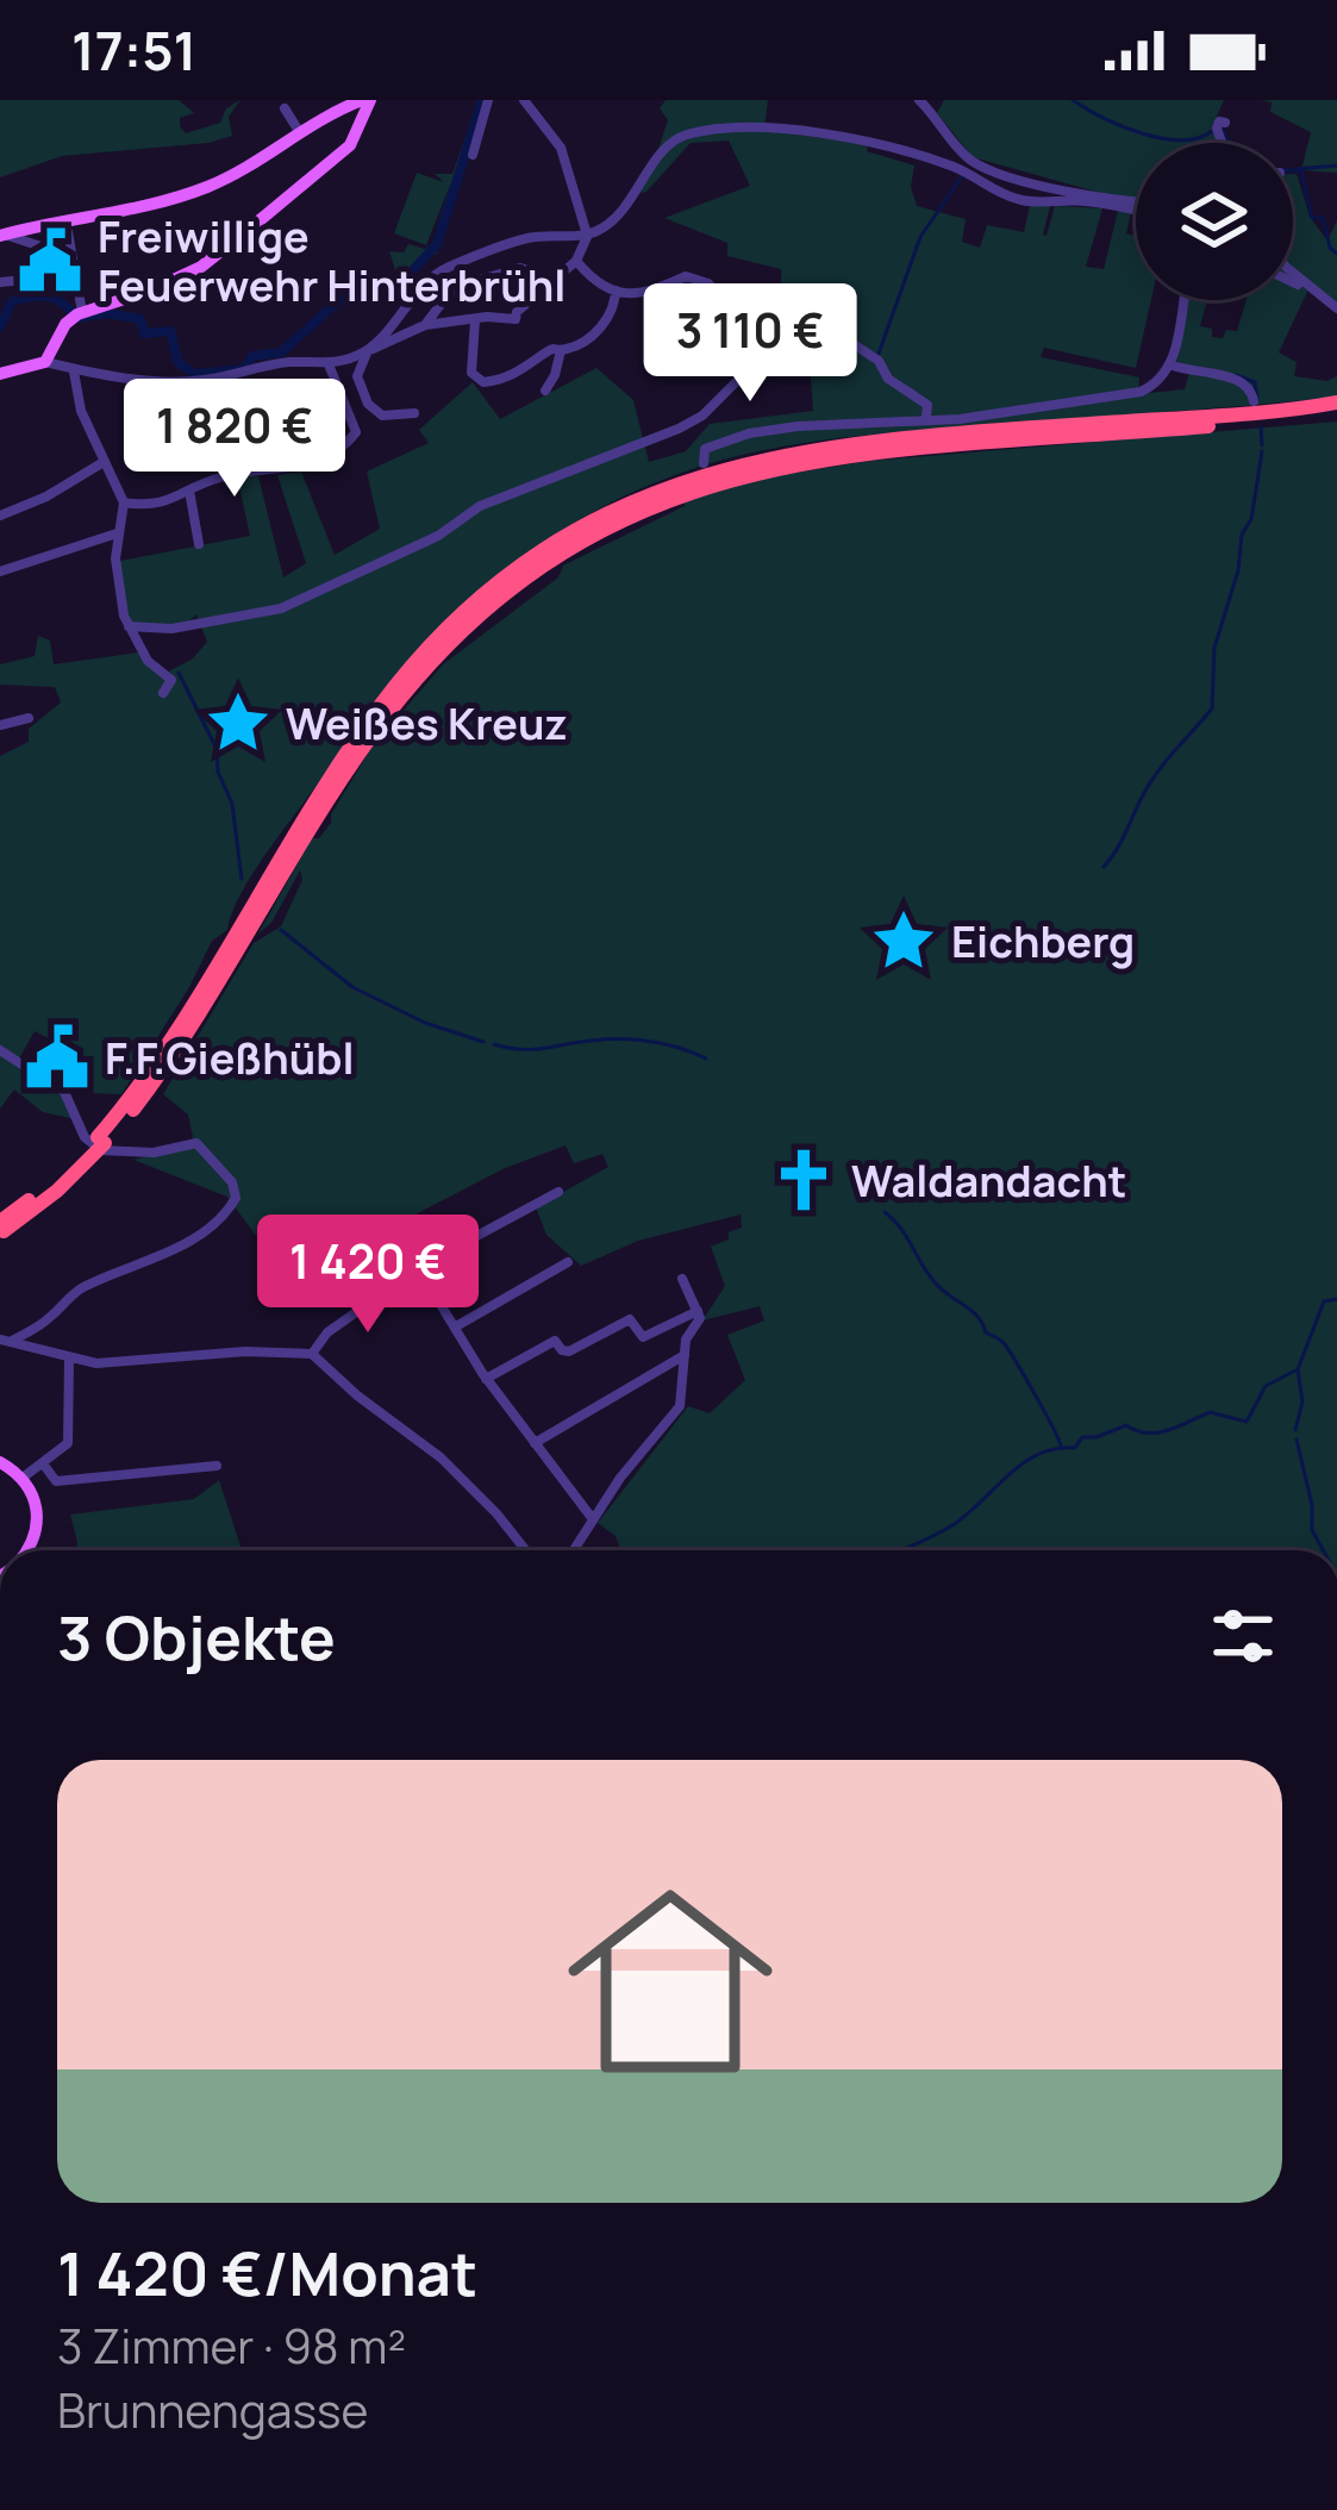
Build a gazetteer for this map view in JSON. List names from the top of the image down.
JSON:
{
  "places": {
    "public building": ["Freiwillige Feuerwehr Hinterbrühl", "F.F.Gießhübl"],
    "place": ["Weißes Kreuz", "Eichberg"],
    "church": ["Waldandacht"]
  },
  "page": {
    "status": "17:51",
    "price": ["3 110 €", "1 820 €", "1 420 €"],
    "heading": "3 Objekte",
    "list": [
      {
        "name": "1 420 €/Monat",
        "note": "3 Zimmer · 98 m² · Brunnengasse"
      }
    ]
  }
}
